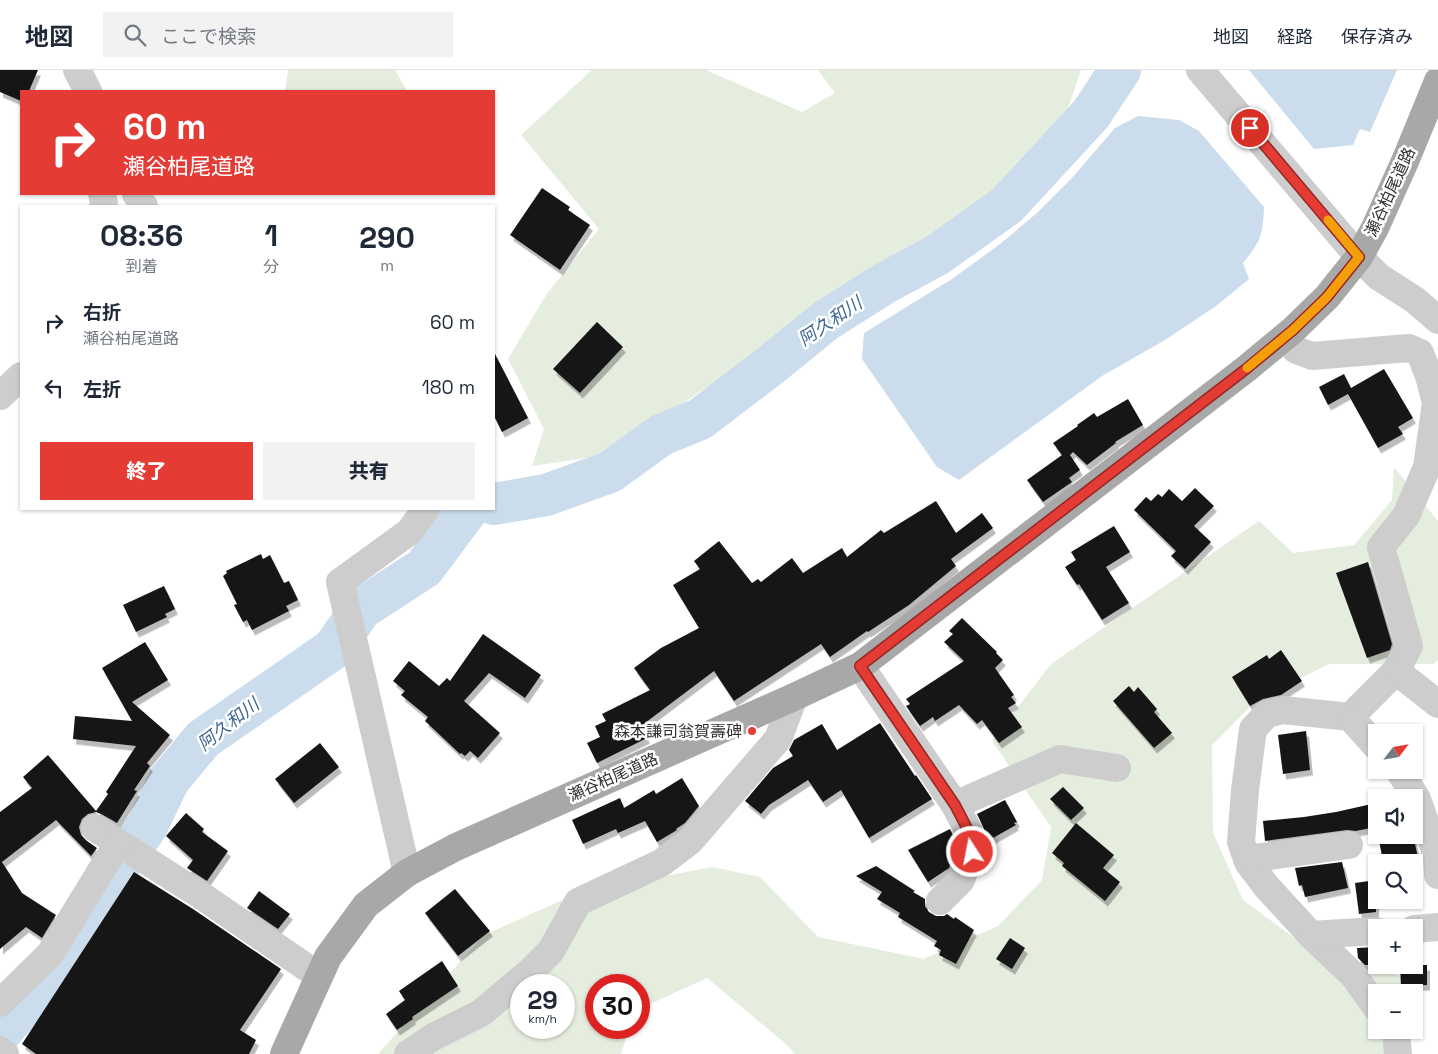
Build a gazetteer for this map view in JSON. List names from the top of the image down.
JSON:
{
  "streets": {
    "main road": ["瀬谷柏尾道路"]
  },
  "water": ["阿久和川"],
  "places": ["森本謙司翁賀壽碑"],
  "north": "top right",
  "page": {
    "header": "地図",
    "search": "ここで検索",
    "nav": ["地図", "経路", "保存済み"],
    "turn": ["60 m", "瀬谷柏尾道路"],
    "eta": [
      "08:36",
      "到着",
      "1",
      "分",
      "290",
      "m"
    ],
    "list": [
      {
        "name": "右折",
        "note": "瀬谷柏尾道路",
        "value": "60 m"
      },
      {
        "name": "左折",
        "value": "180 m"
      }
    ],
    "buttons": ["終了", "共有"],
    "map_buttons": ["+", "−"],
    "speed": "29 km/h",
    "limit": "30"
  }
}
